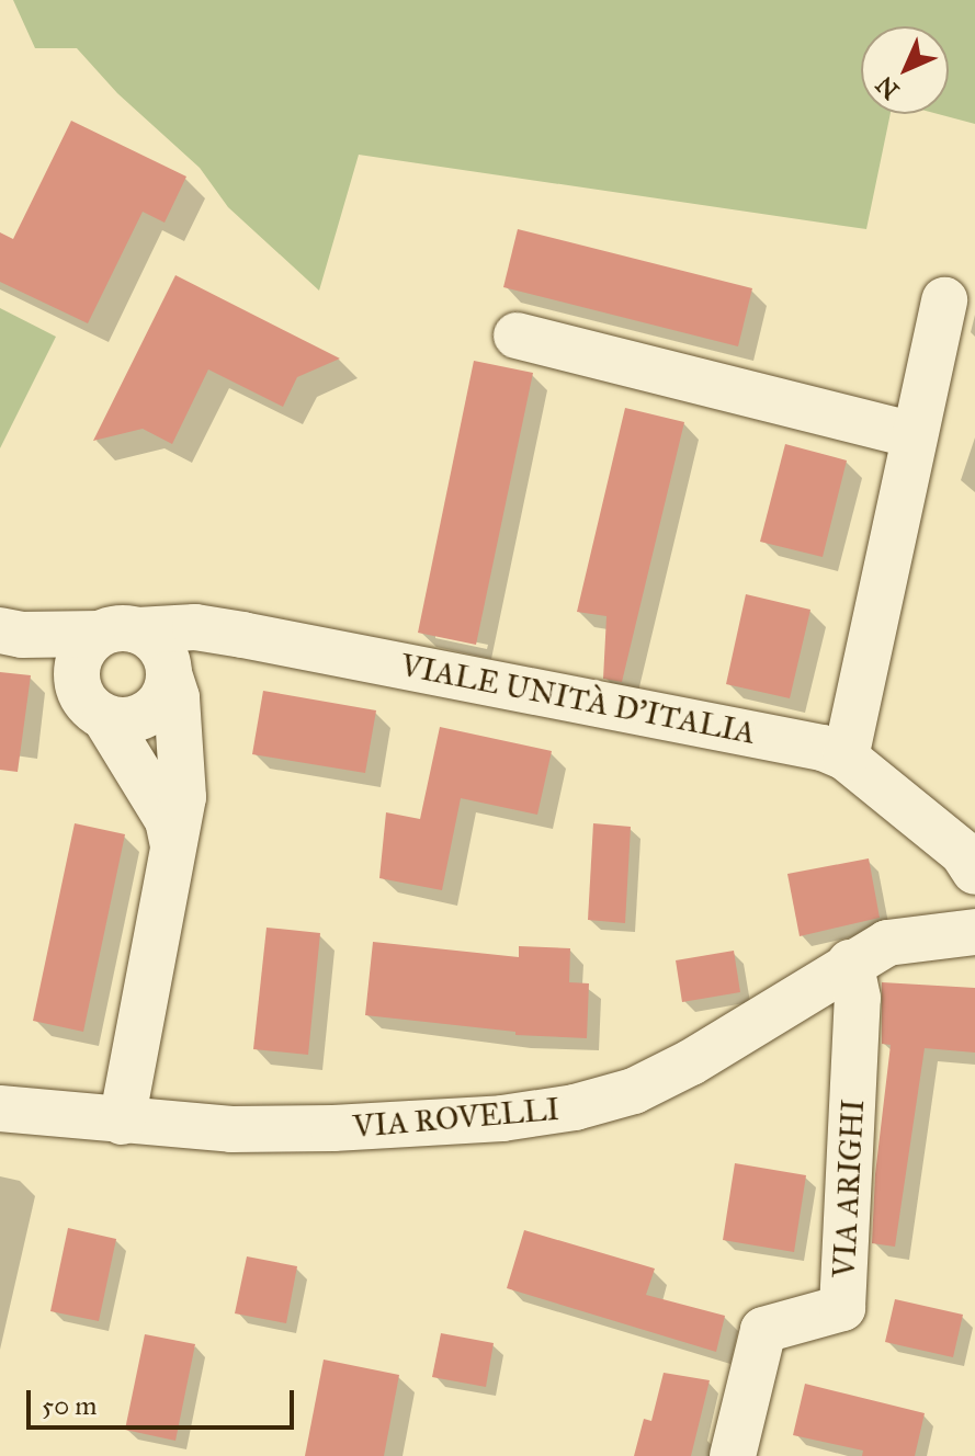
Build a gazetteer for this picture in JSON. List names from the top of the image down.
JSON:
{
  "streets": {
    "street": ["VIALE UNITÀ D'ITALIA", "VIA ROVELLI", "VIA ARIGHI"]
  },
  "crossings": [
    ["VIA ROVELLI", "VIA ARIGHI"]
  ],
  "scale_bar": "50 m",
  "north": "bottom left"
}
